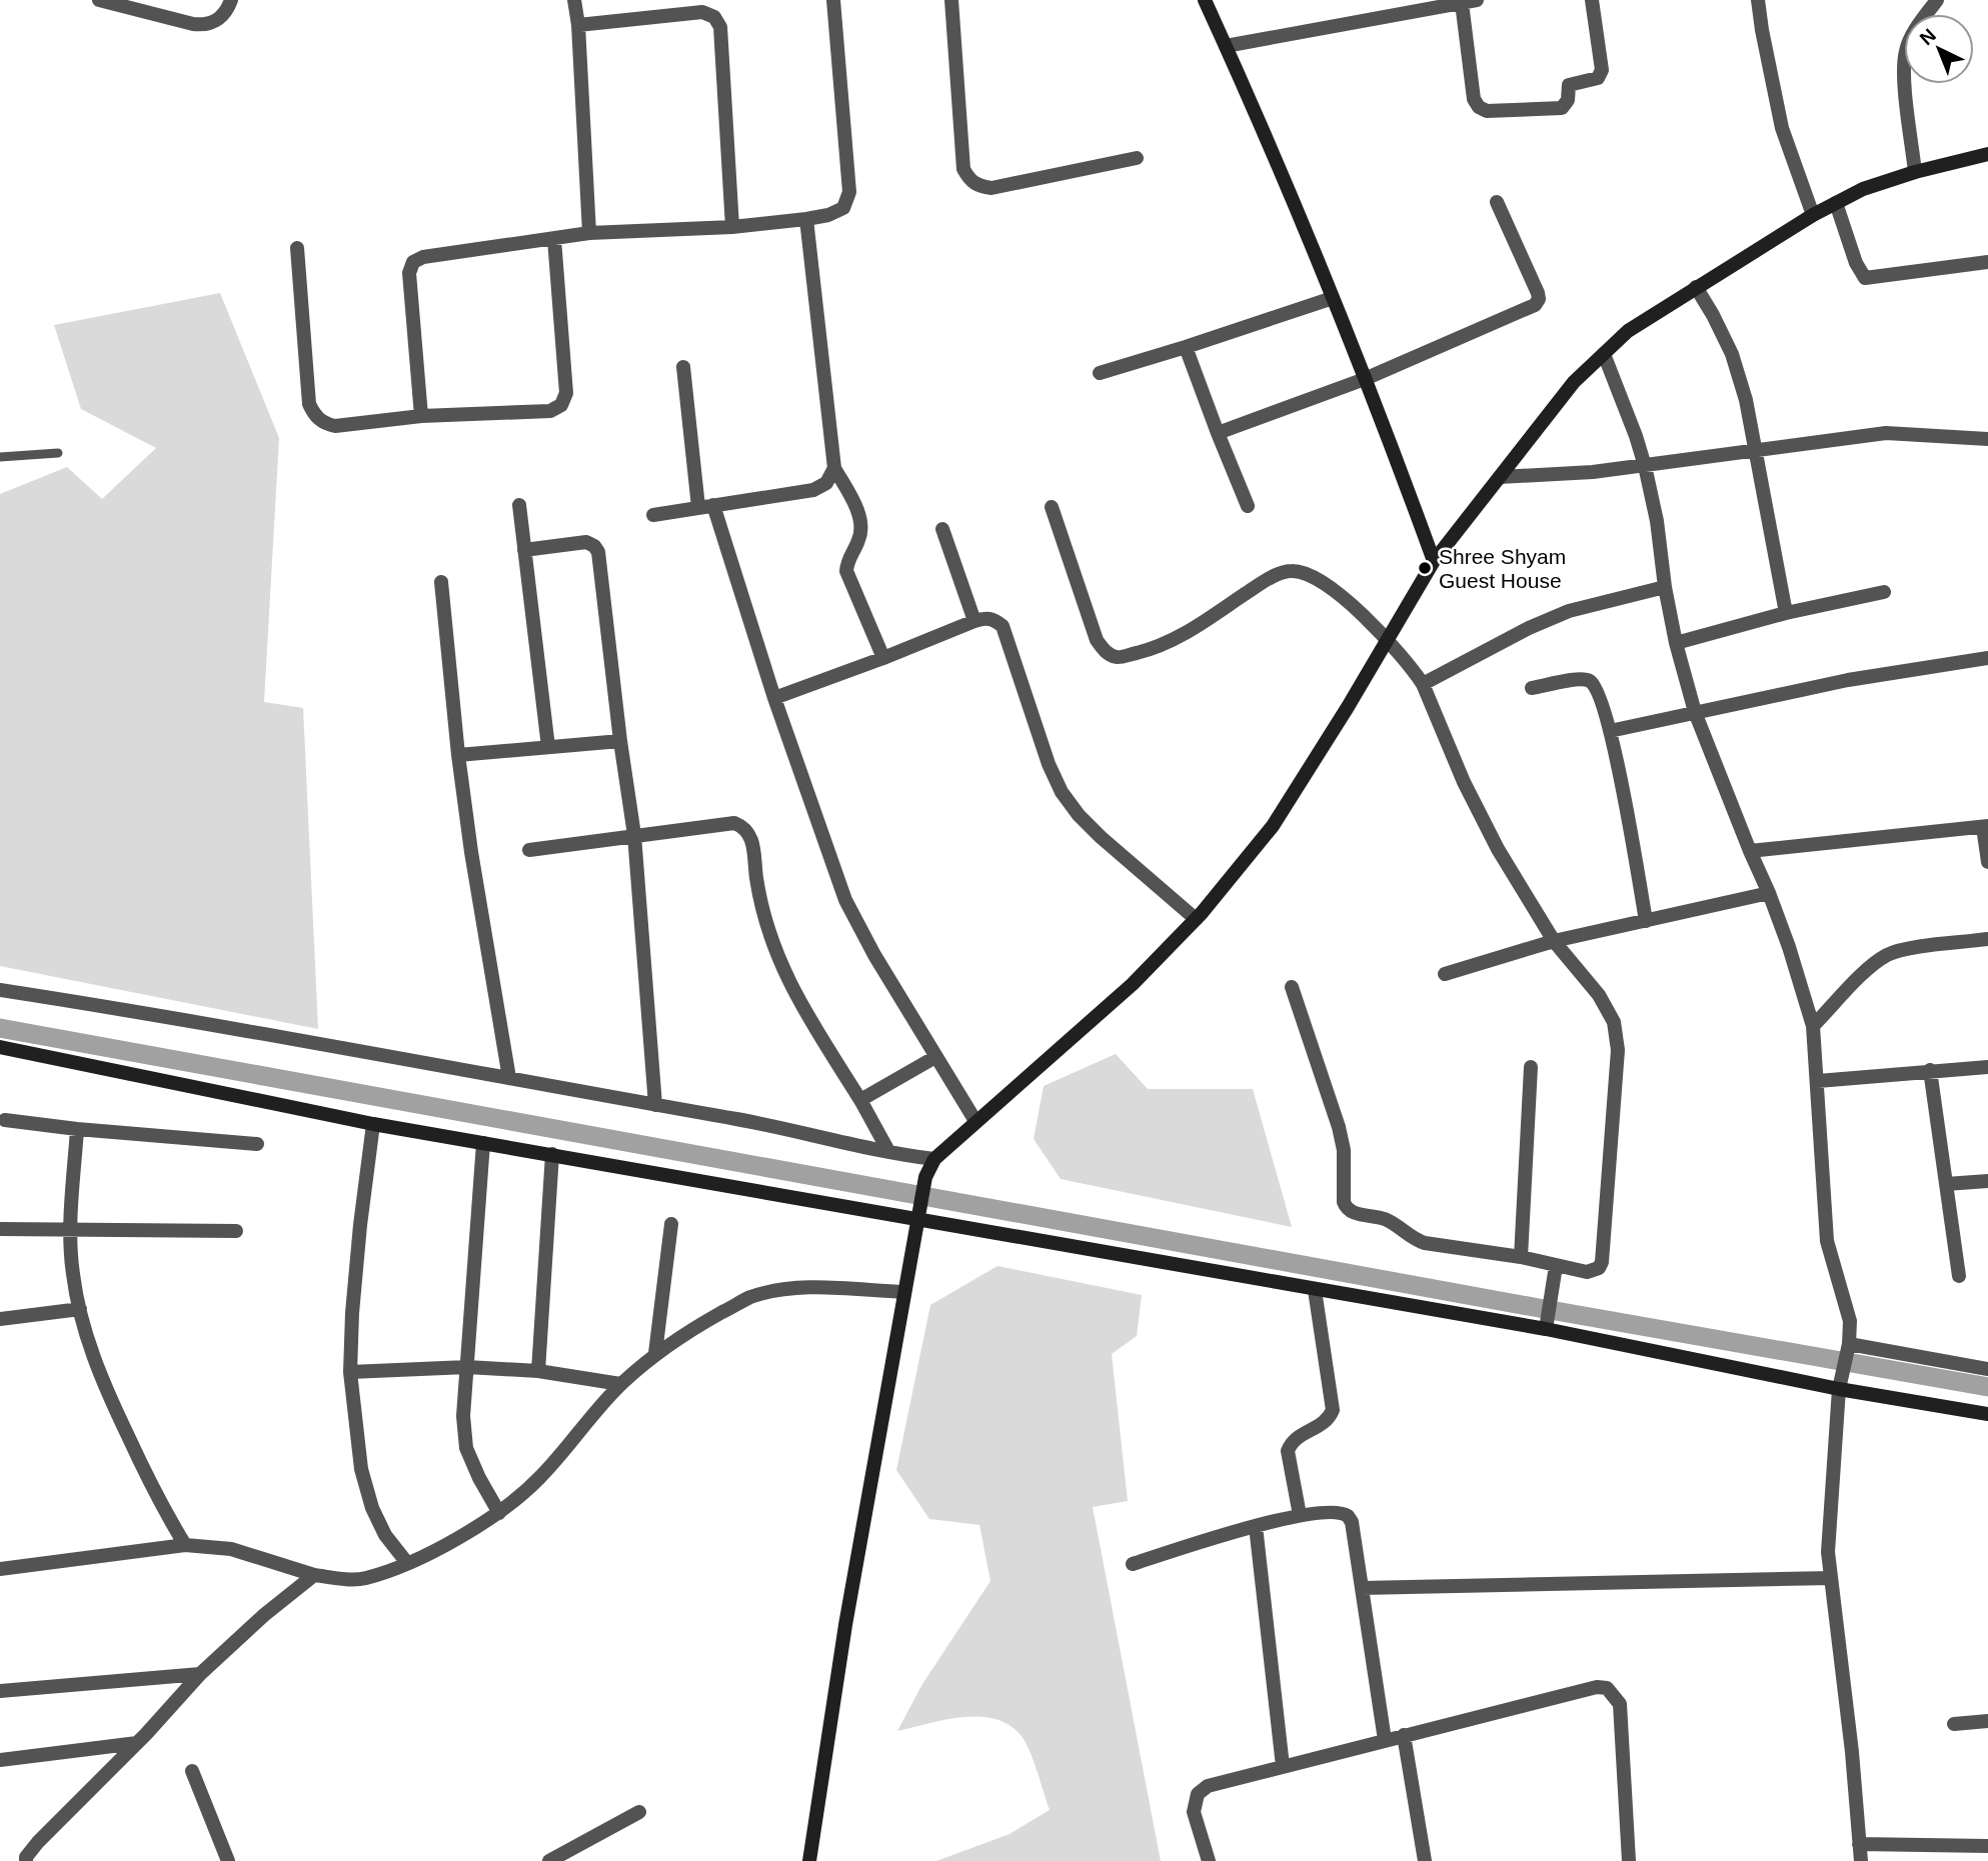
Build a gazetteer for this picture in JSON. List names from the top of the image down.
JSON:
{
  "places": ["Shree Shyam Guest House"],
  "north": "top left"
}
